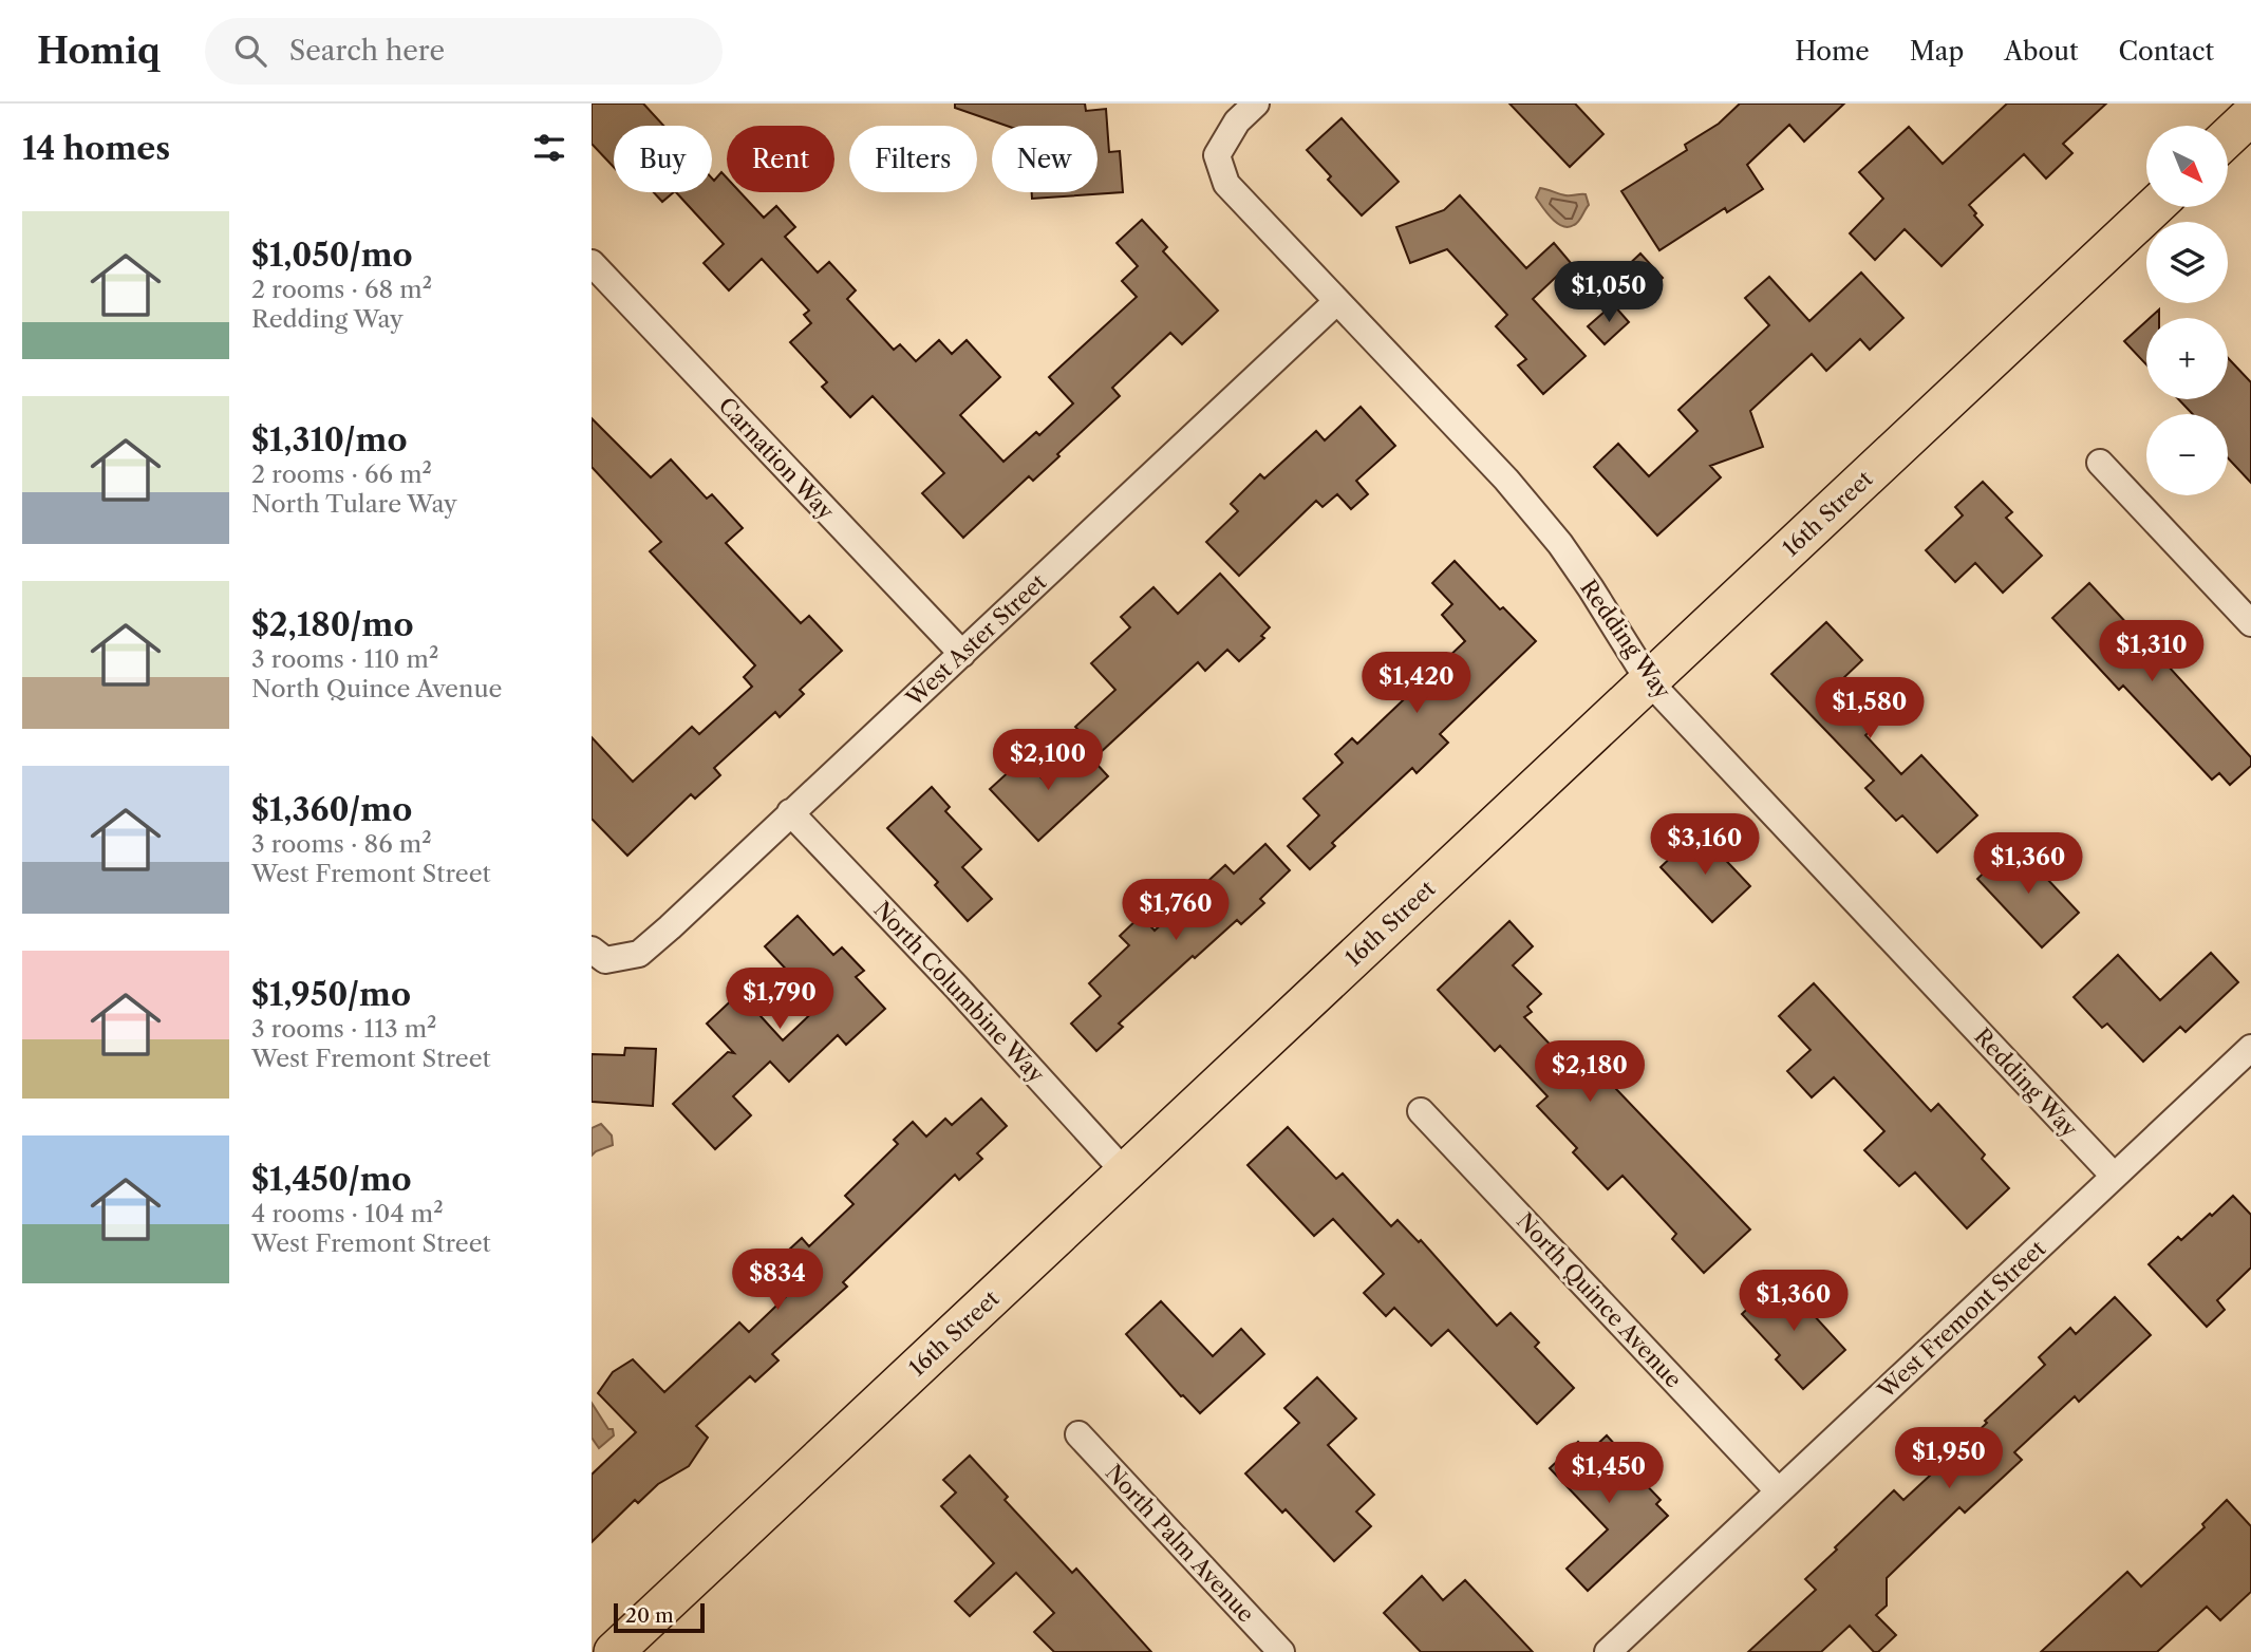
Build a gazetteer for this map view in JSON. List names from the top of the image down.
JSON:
{
  "streets": {
    "main road": ["16th Street"],
    "street": [
      "Carnation Way",
      "Redding Way",
      "West Aster Street",
      "North Columbine Way",
      "North Quince Avenue",
      "West Fremont Street",
      "North Palm Avenue"
    ]
  },
  "crossings": [
    ["Carnation Way", "West Aster Street"],
    ["16th Street", "Redding Way"],
    ["16th Street", "North Columbine Way"],
    ["Redding Way", "West Aster Street"],
    ["Redding Way", "West Fremont Street"],
    ["West Aster Street", "North Columbine Way"],
    ["North Quince Avenue", "West Fremont Street"]
  ],
  "scale_bar": "20 m",
  "north": "bottom right",
  "page": {
    "header": "Homiq",
    "search": "Search here",
    "nav": [
      "Home",
      "Map",
      "About",
      "Contact"
    ],
    "heading": "14 homes",
    "map_buttons": ["+", "−"],
    "chip": [
      "Buy",
      "Rent",
      "Filters",
      "New"
    ],
    "list": [
      {
        "name": "$1,050/mo",
        "note": "2 rooms · 68 m² · Redding Way"
      },
      {
        "name": "$1,310/mo",
        "note": "2 rooms · 66 m² · North Tulare Way"
      },
      {
        "name": "$2,180/mo",
        "note": "3 rooms · 110 m² · North Quince Avenue"
      },
      {
        "name": "$1,360/mo",
        "note": "3 rooms · 86 m² · West Fremont Street"
      },
      {
        "name": "$1,950/mo",
        "note": "3 rooms · 113 m² · West Fremont Street"
      },
      {
        "name": "$1,450/mo",
        "note": "4 rooms · 104 m² · West Fremont Street"
      }
    ],
    "price": [
      "$1,050",
      "$1,310",
      "$1,420",
      "$1,580",
      "$2,100",
      "$3,160",
      "$1,360",
      "$1,760",
      "$1,790",
      "$2,180",
      "$834",
      "$1,360",
      "$1,950",
      "$1,450"
    ],
    "scale": "20 m"
  }
}
